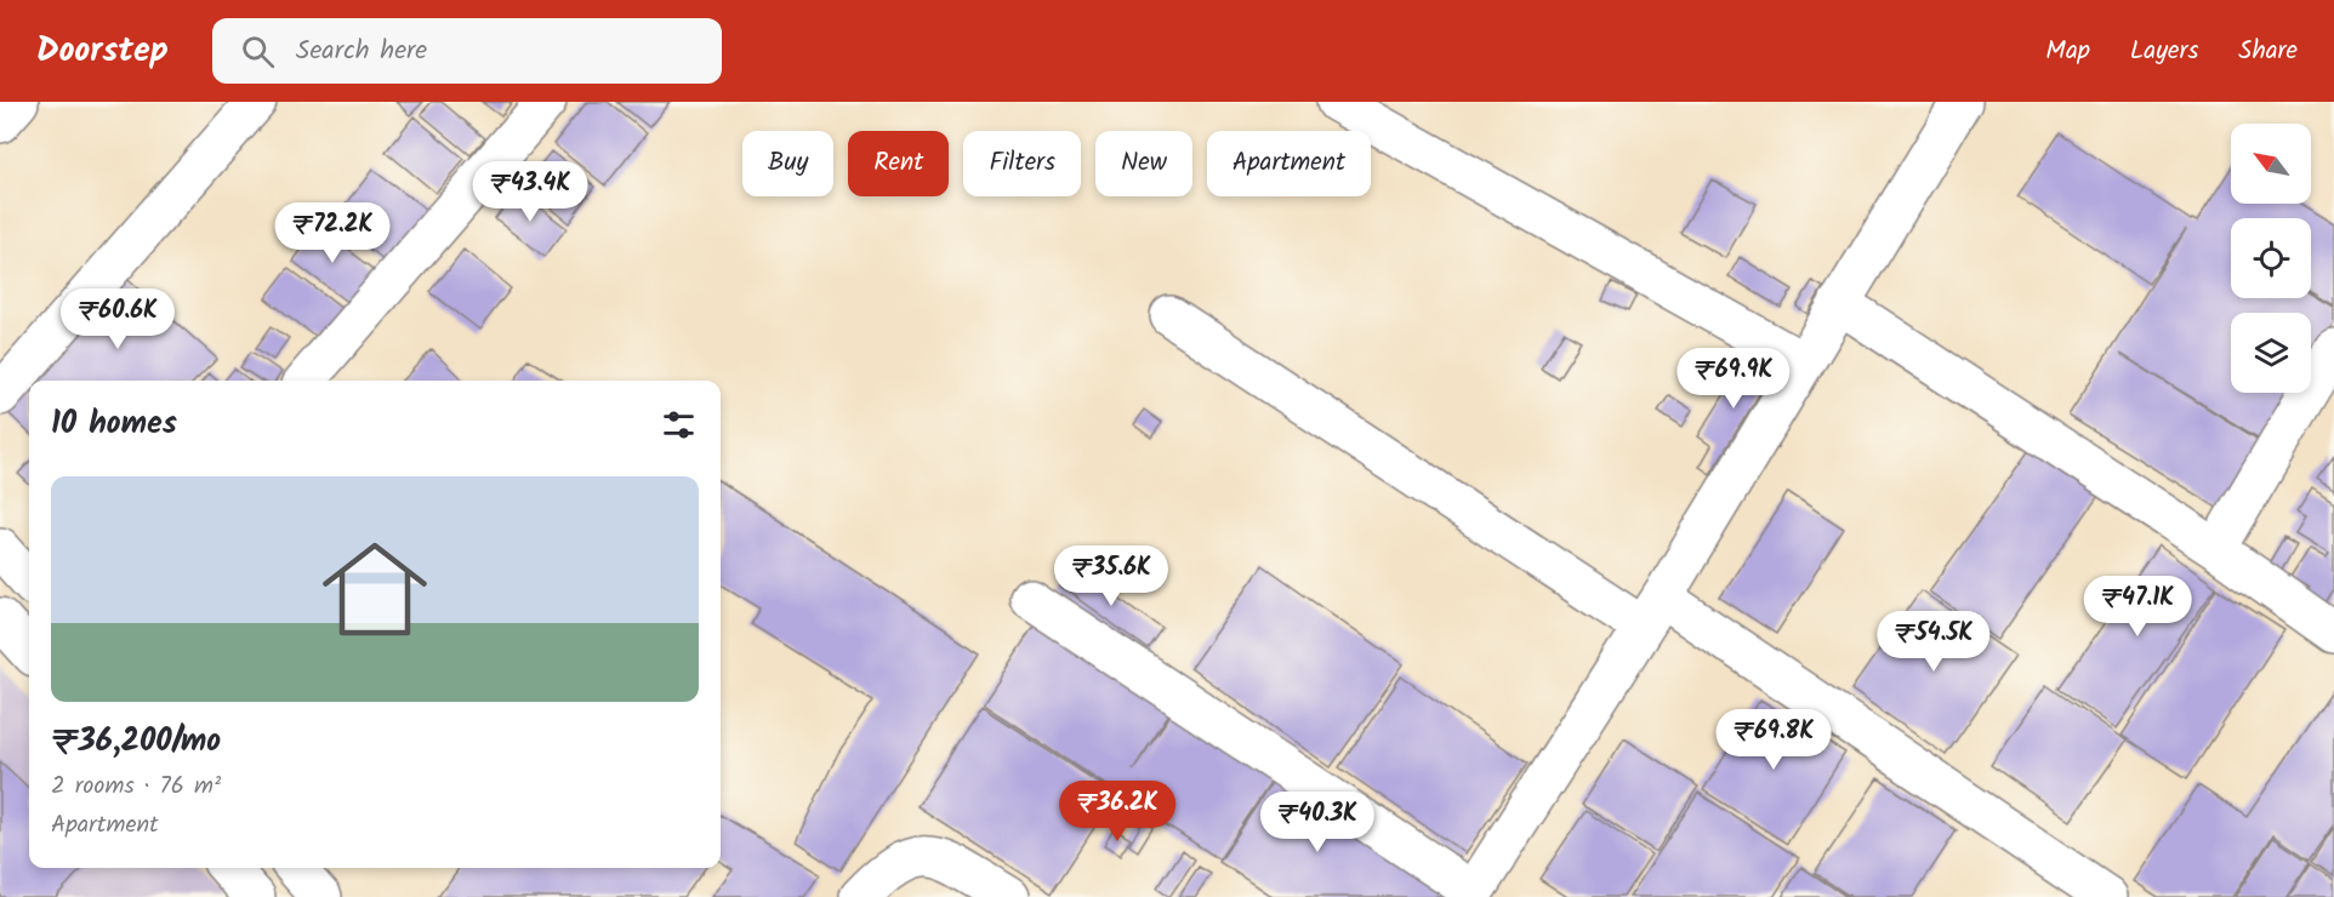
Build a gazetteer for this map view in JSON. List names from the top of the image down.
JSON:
{
  "north": "top left",
  "page": {
    "header": "Doorstep",
    "search": "Search here",
    "nav": ["Map", "Layers", "Share"],
    "chip": [
      "Buy",
      "Rent",
      "Filters",
      "New",
      "Apartment"
    ],
    "price": [
      "₹43.4K",
      "₹72.2K",
      "₹60.6K",
      "₹69.9K",
      "₹35.6K",
      "₹47.1K",
      "₹54.5K",
      "₹69.8K",
      "₹36.2K",
      "₹40.3K"
    ],
    "heading": "10 homes",
    "list": [
      {
        "name": "₹36,200/mo",
        "note": "2 rooms · 76 m² · Apartment"
      }
    ]
  }
}
